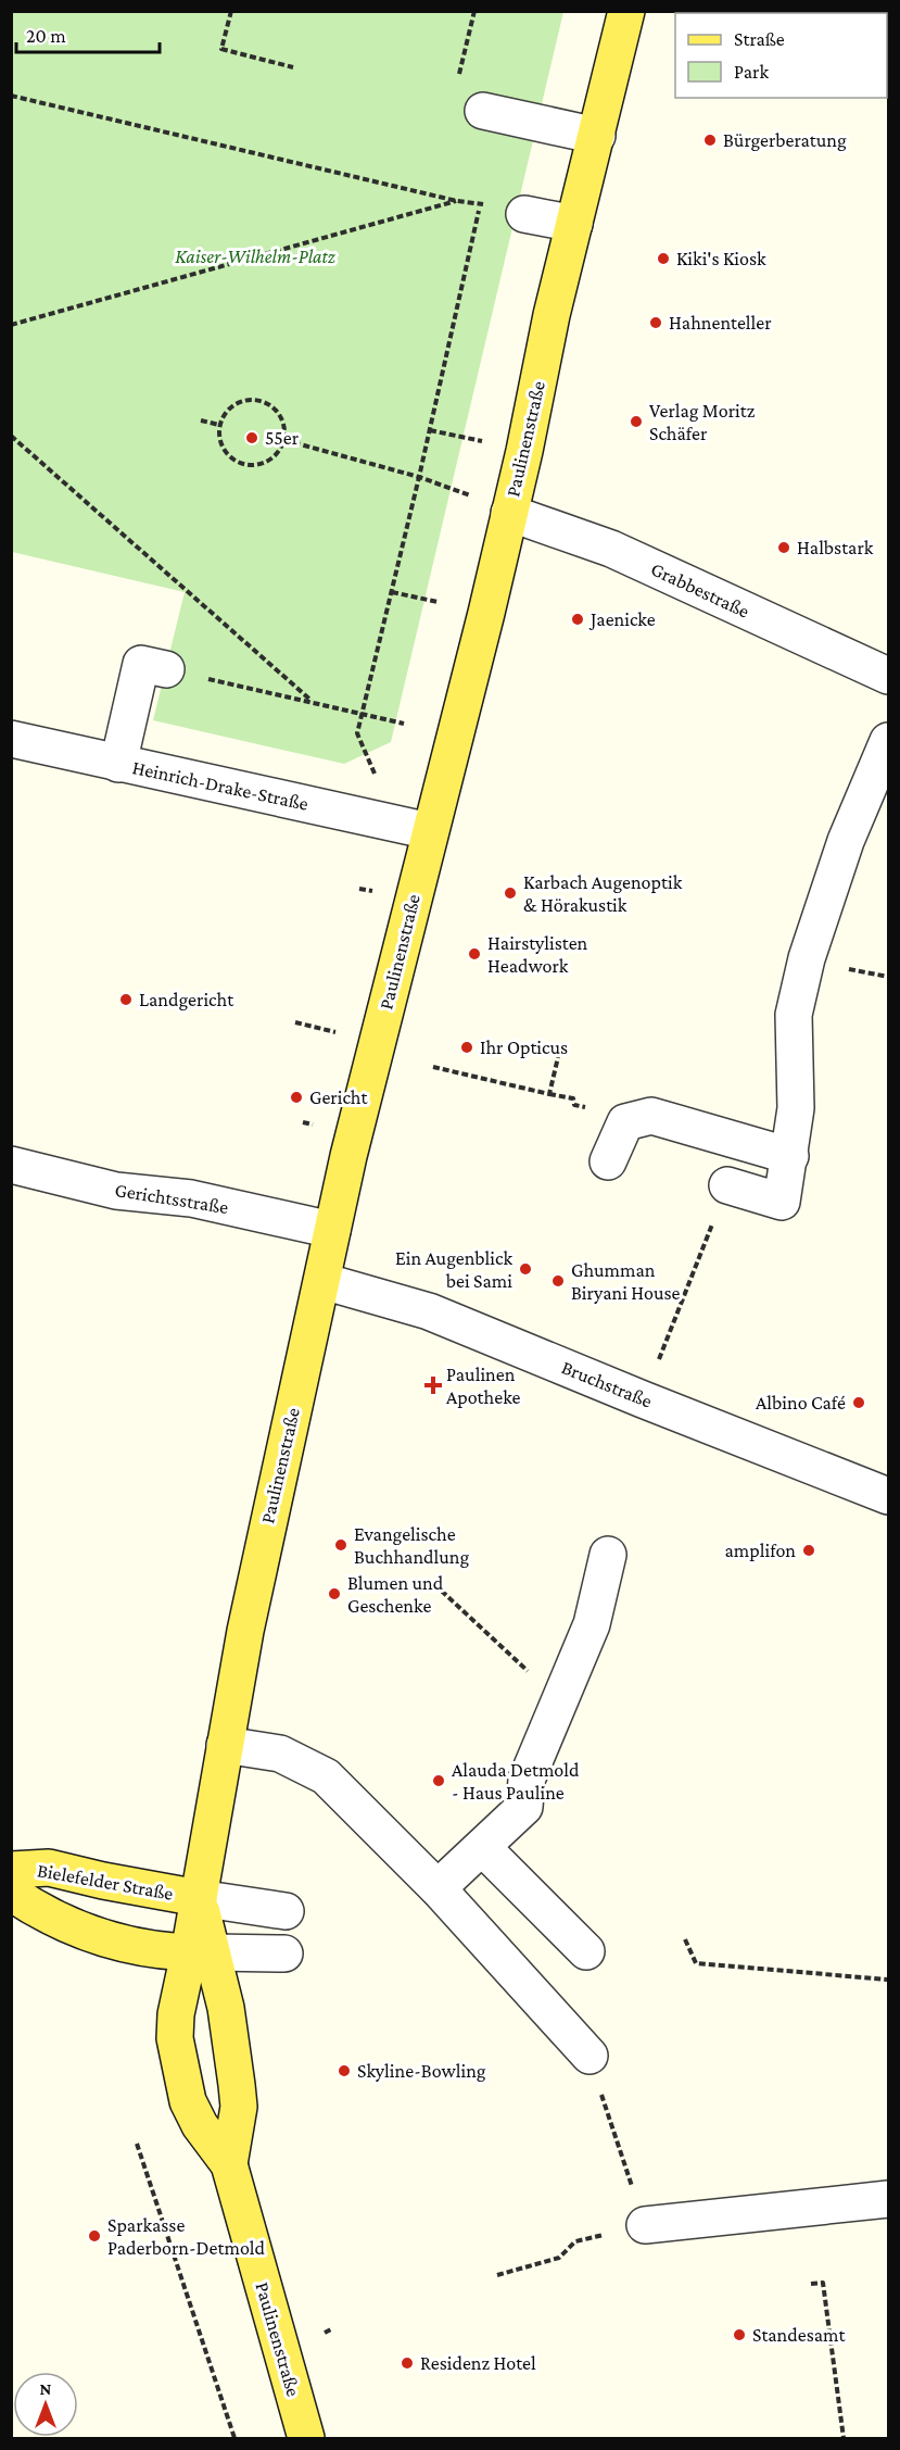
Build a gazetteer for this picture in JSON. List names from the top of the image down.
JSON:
{
  "streets": {
    "main road": ["Paulinenstraße", "Bielefelder Straße"],
    "street": [
      "Grabbestraße",
      "Heinrich-Drake-Straße",
      "Gerichtsstraße",
      "Bruchstraße"
    ]
  },
  "crossings": [
    ["Paulinenstraße", "Grabbestraße"],
    ["Paulinenstraße", "Heinrich-Drake-Straße"],
    ["Paulinenstraße", "Gerichtsstraße"],
    ["Paulinenstraße", "Bruchstraße"],
    ["Paulinenstraße", "Bielefelder Straße"]
  ],
  "parks": ["Kaiser-Wilhelm-Platz"],
  "places": {
    "other": [
      "Bürgerberatung",
      "Kiki's Kiosk",
      "Hahnenteller",
      "Verlag Moritz Schäfer",
      "55er",
      "Halbstark",
      "Jaenicke",
      "Karbach Augenoptik & Hörakustik",
      "Hairstylisten Headwork",
      "Landgericht",
      "Ihr Opticus",
      "Gericht",
      "Ein Augenblick bei Sami",
      "Ghumman Biryani House",
      "Albino Café",
      "Evangelische Buchhandlung",
      "amplifon",
      "Blumen und Geschenke",
      "Alauda Detmold - Haus Pauline",
      "Skyline-Bowling",
      "Sparkasse Paderborn-Detmold",
      "Standesamt",
      "Residenz Hotel"
    ],
    "health": ["Paulinen Apotheke"]
  },
  "legend": ["Straße", "Park"],
  "scale_bar": "20 m",
  "north": "top"
}
